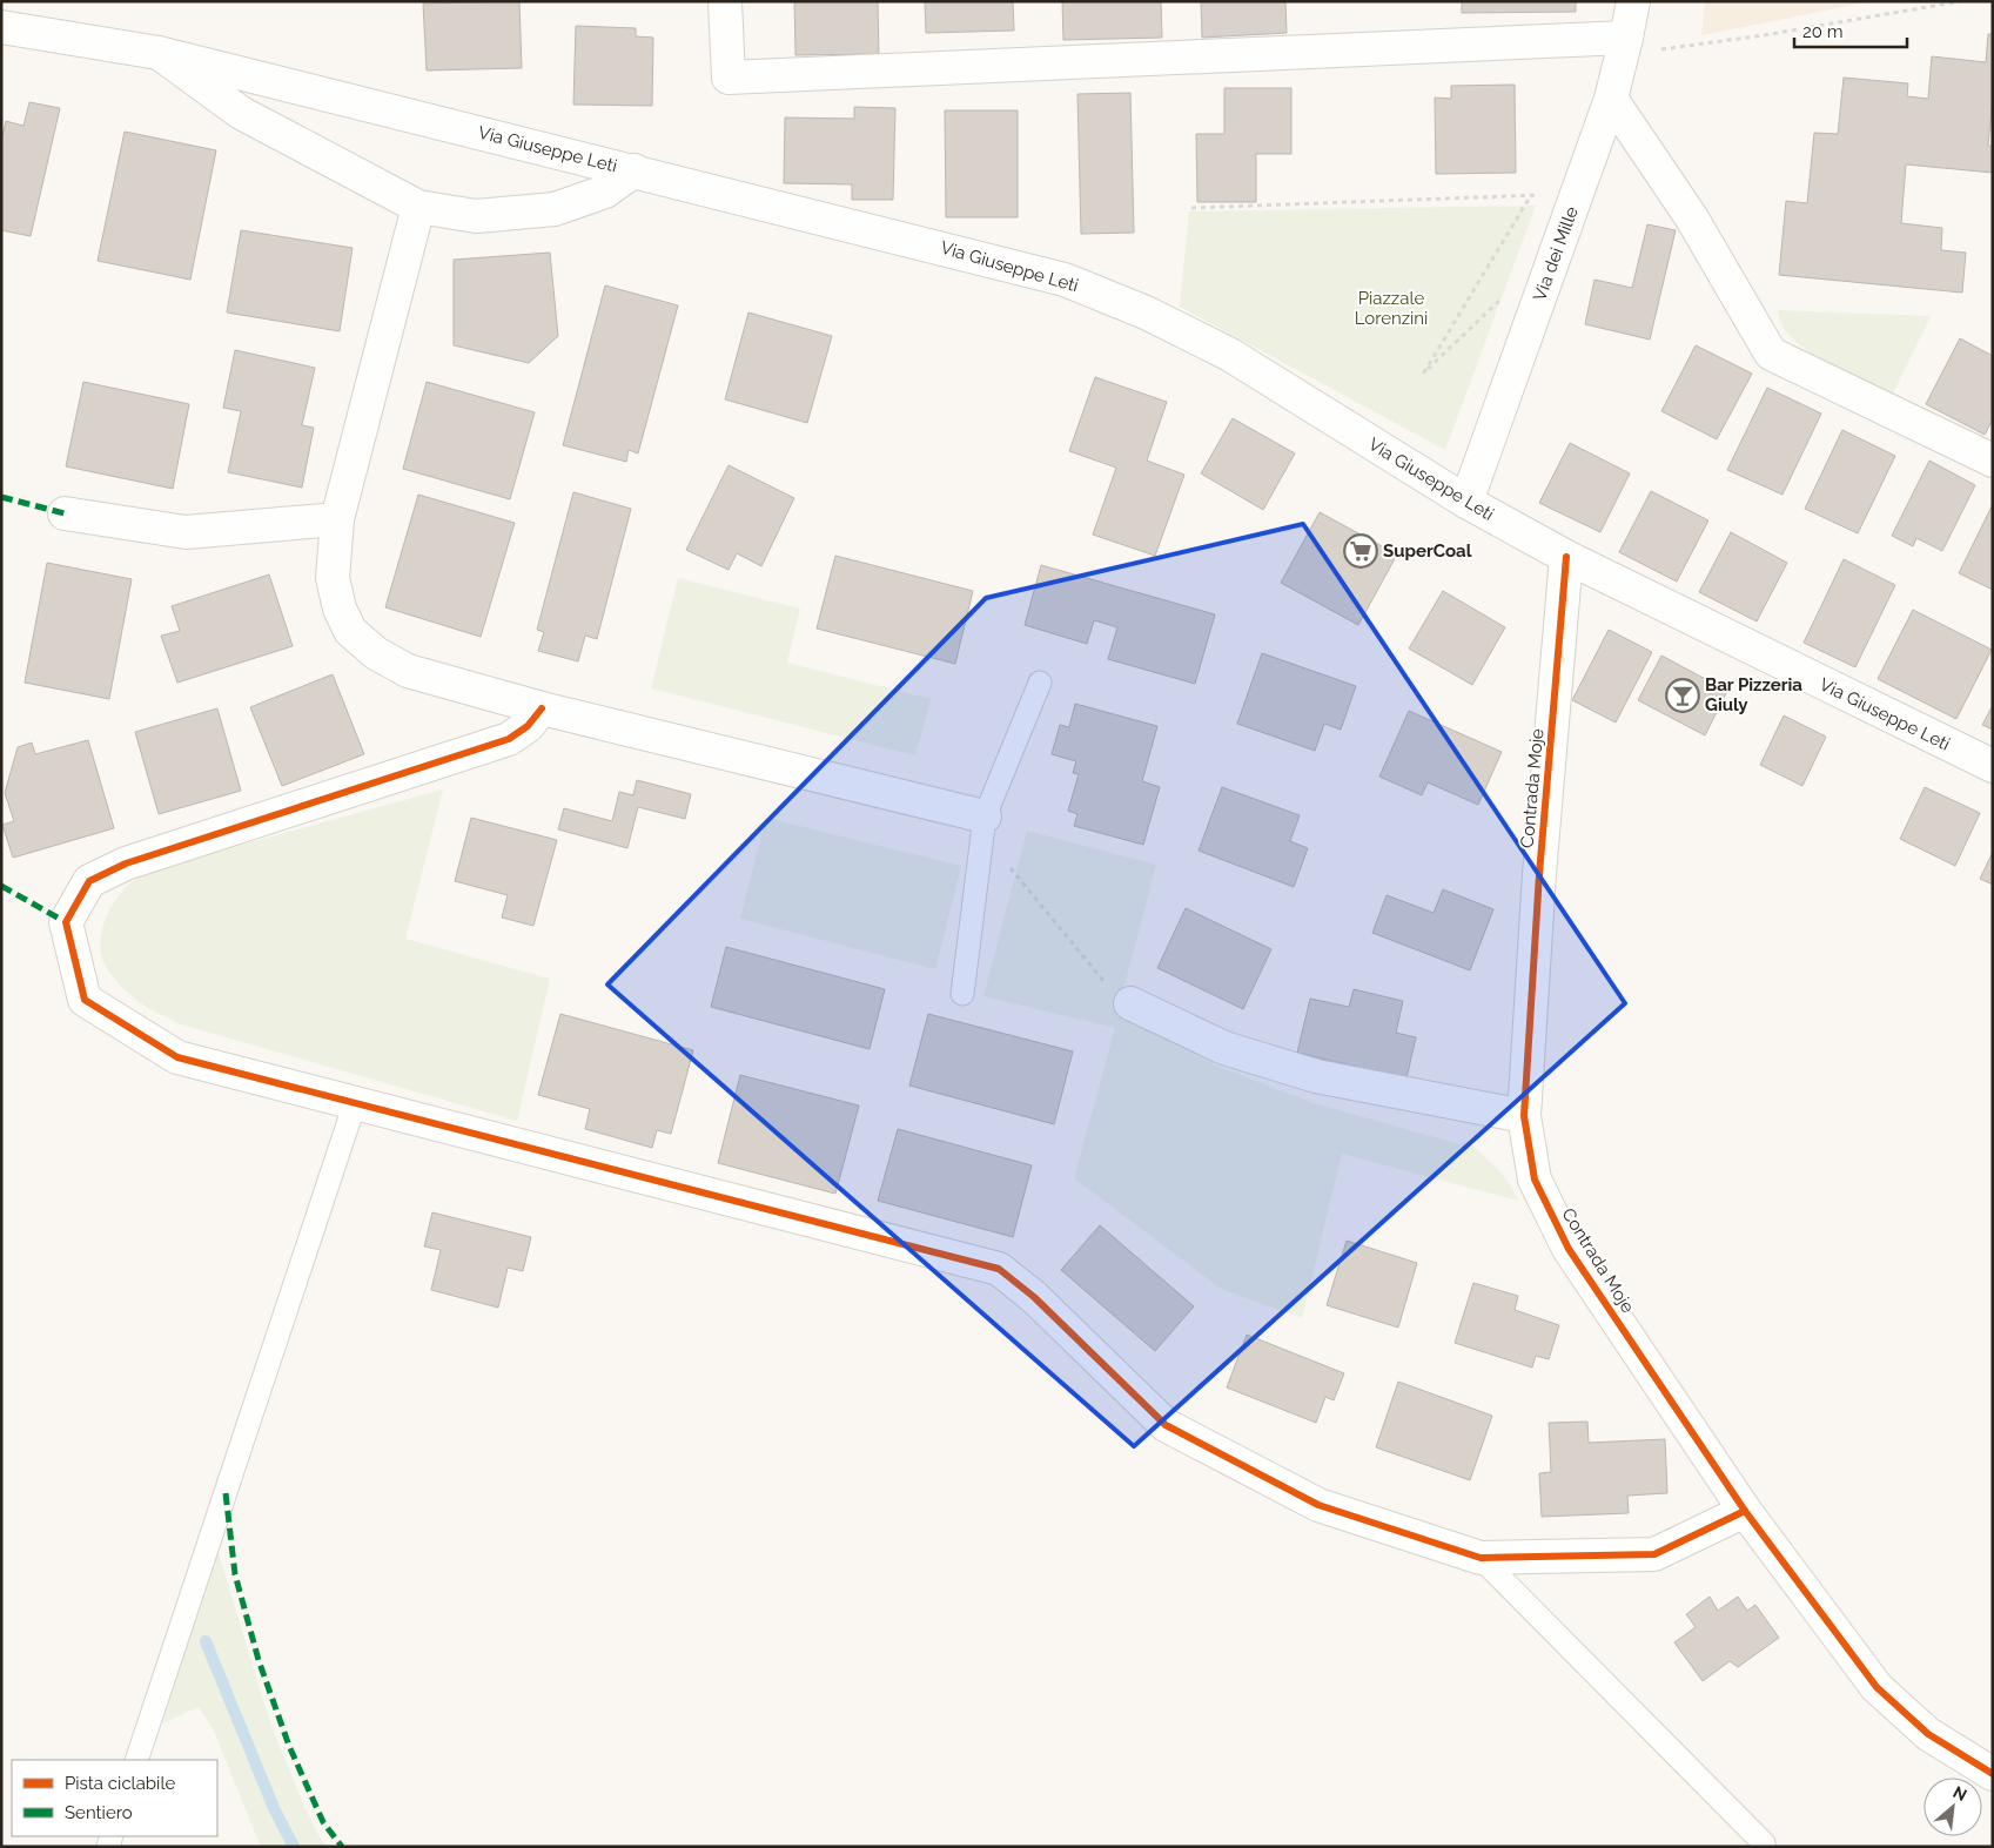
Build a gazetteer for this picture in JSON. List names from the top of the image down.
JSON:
{
  "streets": {
    "street": ["Via Giuseppe Leti", "Via dei Mille", "Contrada Moje"]
  },
  "crossings": [
    ["Via Giuseppe Leti", "Via dei Mille"],
    ["Via Giuseppe Leti", "Contrada Moje"]
  ],
  "parks": ["Piazzale Lorenzini"],
  "places": {
    "supermarket": ["SuperCoal"],
    "bar": ["Bar Pizzeria Giuly"]
  },
  "legend": ["Pista ciclabile", "Sentiero"],
  "scale_bar": "20 m",
  "north": "top right"
}
